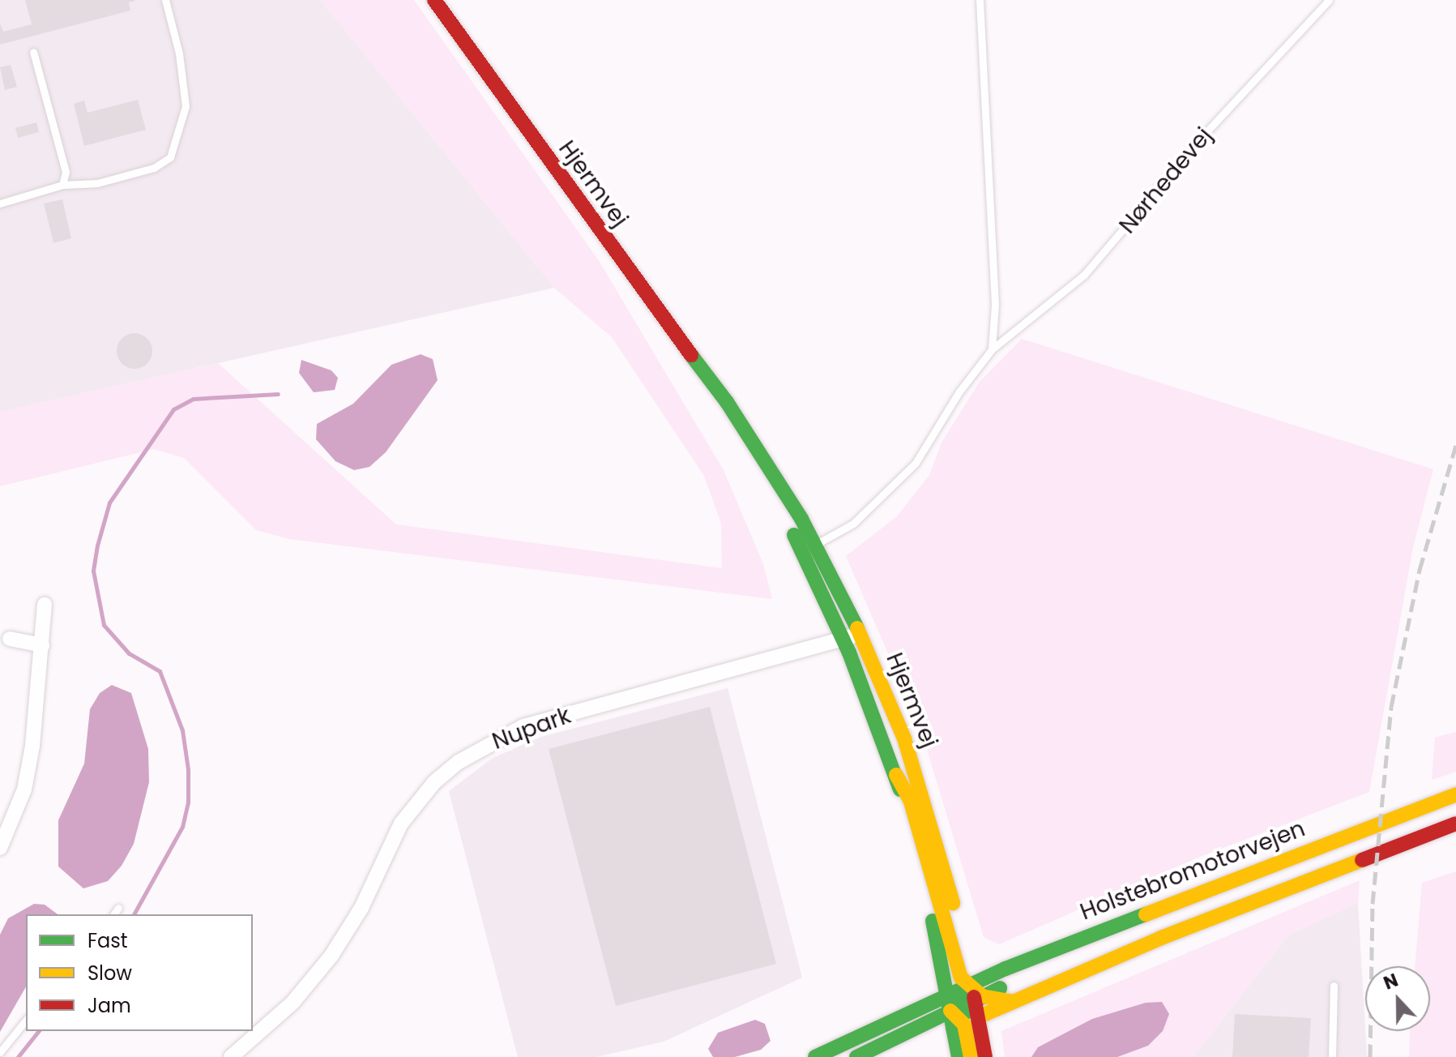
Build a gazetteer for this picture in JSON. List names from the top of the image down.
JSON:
{
  "streets": {
    "main road": ["Hjermvej", "Holstebromotorvejen"],
    "street": ["Nupark"],
    "lane": ["Nørhedevej"]
  },
  "crossings": [
    ["Nørhedevej", "Hjermvej"],
    ["Hjermvej", "Nupark"],
    ["Hjermvej", "Holstebromotorvejen"]
  ],
  "legend": ["Fast", "Slow", "Jam"],
  "north": "top"
}
